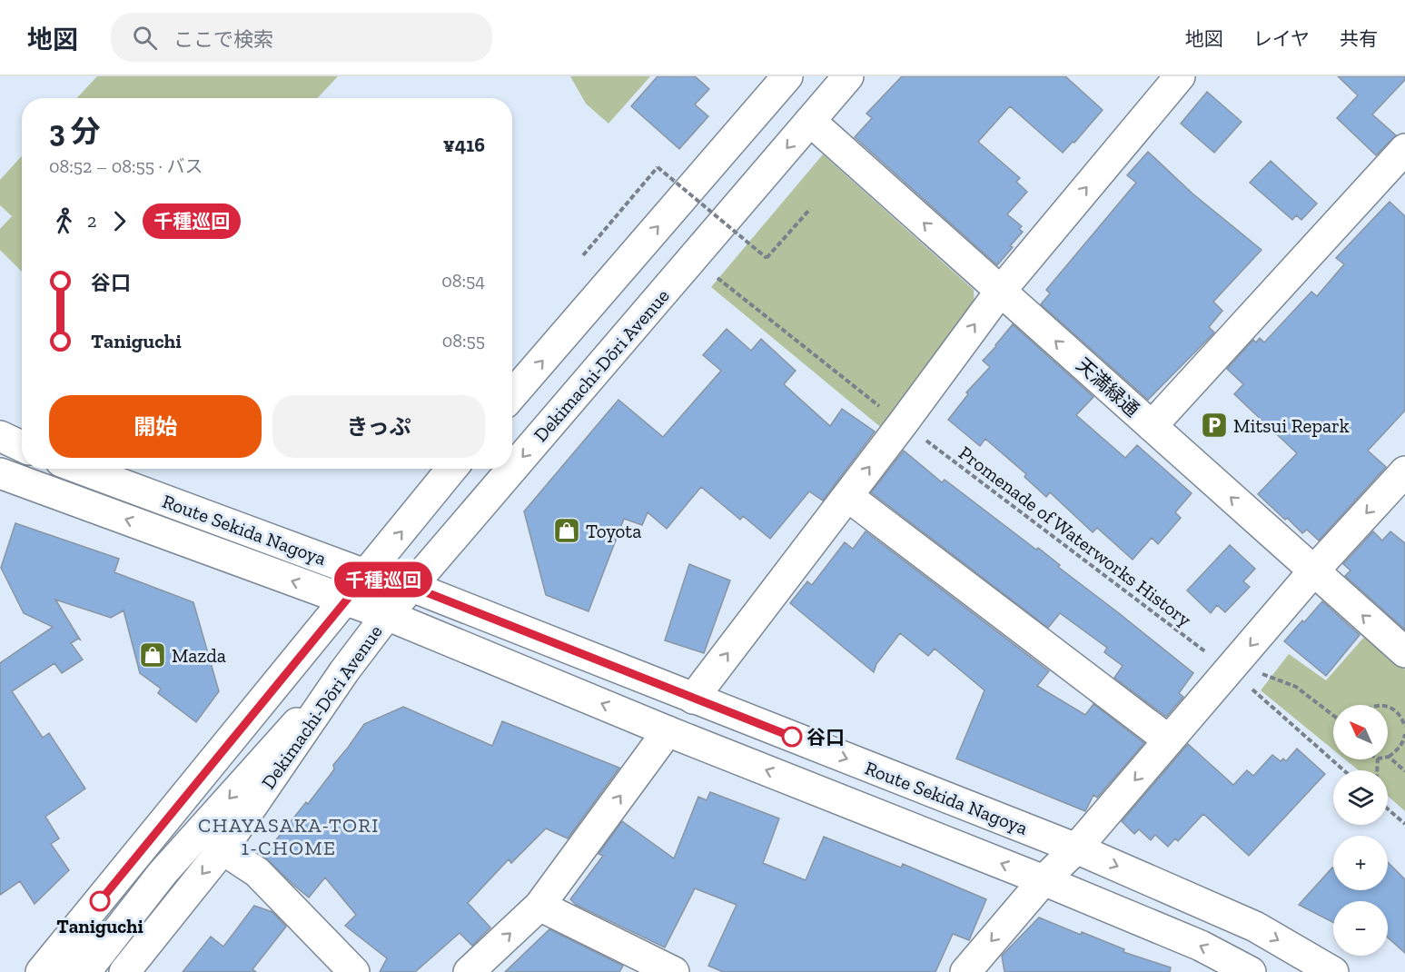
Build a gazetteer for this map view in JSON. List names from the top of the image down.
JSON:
{
  "streets": {
    "main road": ["Dekimachi-Dōri Avenue", "天満緑通", "Route Sekida Nagoya"],
    "path": ["Promenade of Waterworks History"]
  },
  "crossings": [
    ["Dekimachi-Dōri Avenue", "天満緑通"],
    ["Dekimachi-Dōri Avenue", "Route Sekida Nagoya"]
  ],
  "districts": ["CHAYASAKA-TORI 1-CHOME"],
  "places": {
    "parking": ["Mitsui Repark"],
    "shop": ["Toyota", "Mazda"],
    "other": ["谷口", "Taniguchi"]
  },
  "lines": ["bus line 千種巡回"],
  "north": "top left",
  "page": {
    "header": "地図",
    "search": "ここで検索",
    "nav": ["地図", "レイヤ", "共有"],
    "on_map": "千種巡回",
    "heading": ["3 分", "08:52 – 08:55 · バス", "¥416"],
    "legs": ["2", "千種巡回"],
    "list": [
      {
        "name": "谷口",
        "value": "08:54"
      },
      {
        "name": "Taniguchi",
        "value": "08:55"
      }
    ],
    "buttons": ["開始", "きっぷ"],
    "map_buttons": ["+", "−"]
  }
}
